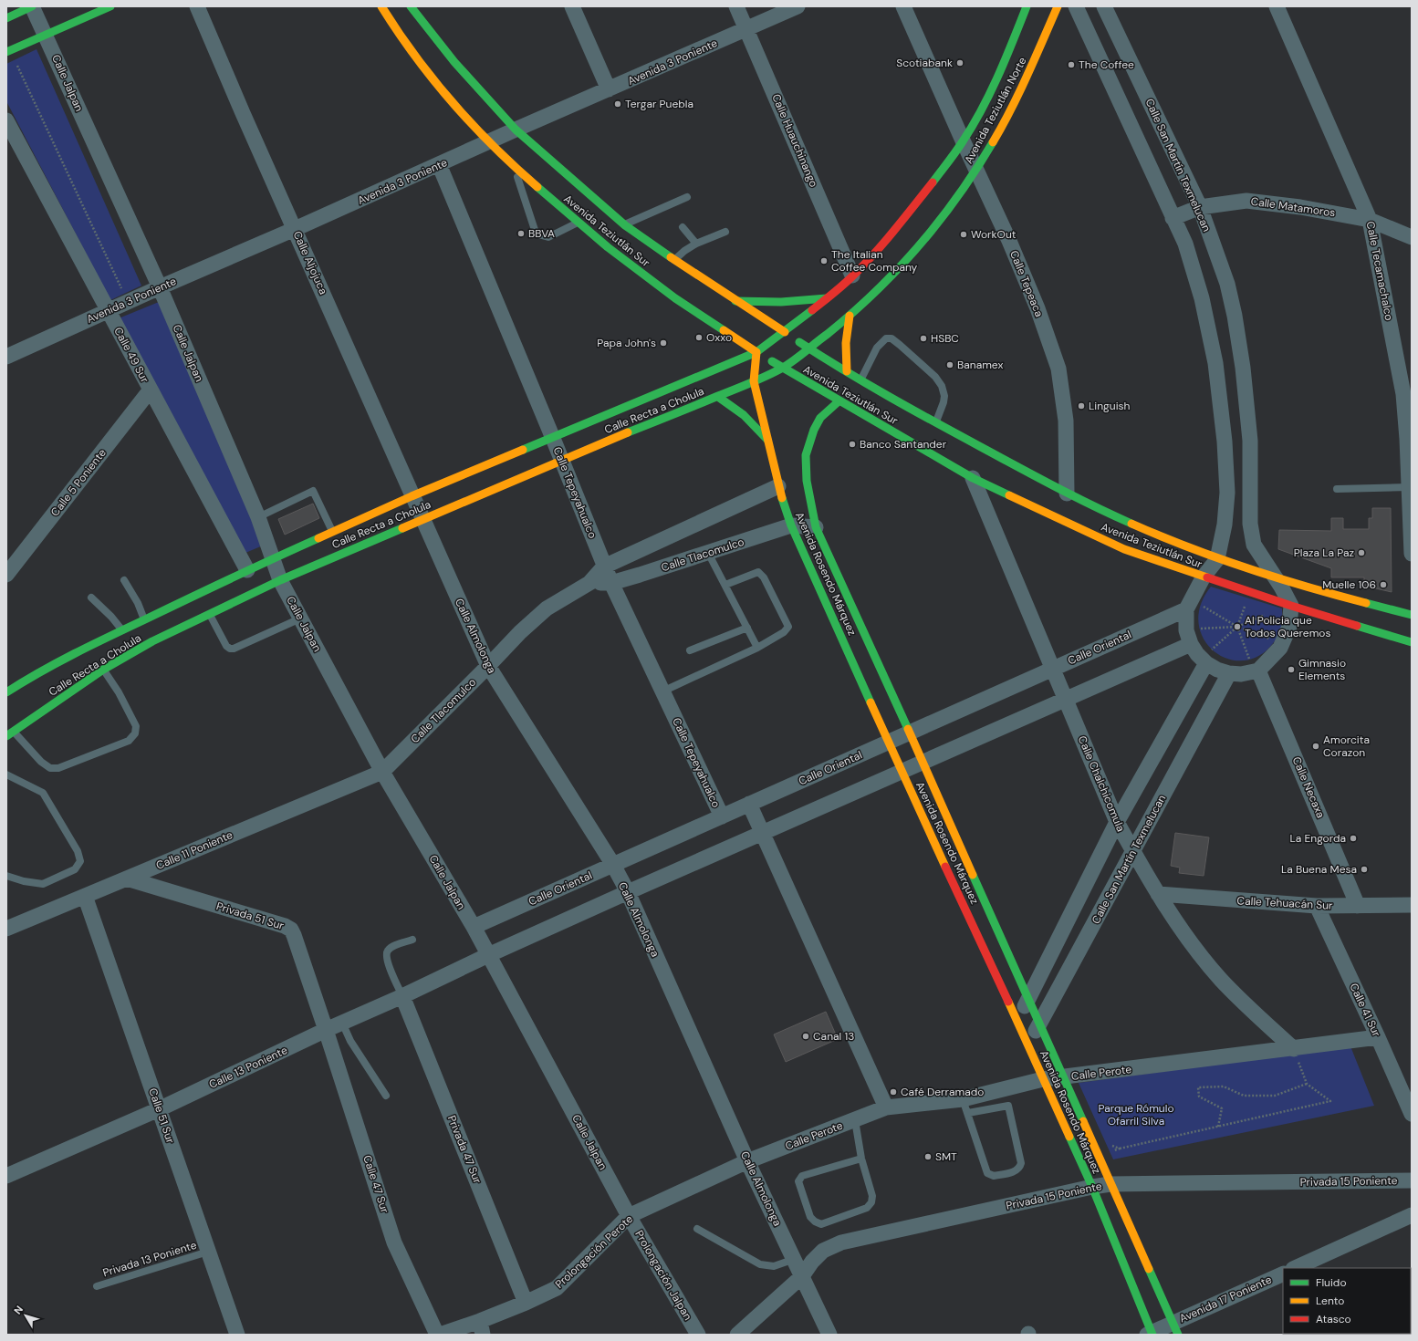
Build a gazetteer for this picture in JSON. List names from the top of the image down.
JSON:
{
  "streets": {
    "main road": [
      "Avenida Teziutlán Norte",
      "Avenida Teziutlán Sur",
      "Calle Recta a Cholula",
      "Avenida Rosendo Márquez"
    ],
    "street": [
      "Avenida 3 Poniente",
      "Calle Jalpan",
      "Calle Huauchinango",
      "Calle San Martín Texmelucan",
      "Calle Matamoros",
      "Calle Aljojuca",
      "Calle Tecamachalco",
      "Calle Tepeaca",
      "Calle 49 Sur",
      "Calle 5 Poniente",
      "Calle Tepeyahualco",
      "Calle Tlacomulco",
      "Calle Almolonga",
      "Calle Oriental",
      "Calle Chalchicomula",
      "Calle Necaxa",
      "Calle 11 Poniente",
      "Calle Tehuacán Sur",
      "Privada 51 Sur",
      "Calle 41 Sur",
      "Calle 13 Poniente",
      "Calle Perote",
      "Calle 51 Sur",
      "Privada 47 Sur",
      "Privada 15 Poniente",
      "Calle 47 Sur",
      "Prolongación Perote",
      "Prolongación Jalpan",
      "Avenida 17 Poniente"
    ],
    "lane": ["Privada 13 Poniente"]
  },
  "crossings": [
    ["Avenida 3 Poniente", "Calle Jalpan"],
    ["Avenida 3 Poniente", "Calle Huauchinango"],
    ["Avenida 3 Poniente", "Avenida Teziutlán Sur"],
    ["Avenida 3 Poniente", "Calle Aljojuca"],
    ["Avenida 3 Poniente", "Calle 49 Sur"],
    ["Avenida 3 Poniente", "Calle Tepeyahualco"],
    ["Calle Jalpan", "Calle Recta a Cholula"],
    ["Calle Jalpan", "Calle Tlacomulco"],
    ["Calle Jalpan", "Calle Oriental"],
    ["Calle Jalpan", "Calle 11 Poniente"],
    ["Calle Jalpan", "Calle 13 Poniente"],
    ["Calle Jalpan", "Prolongación Perote"],
    ["Calle Jalpan", "Prolongación Jalpan"],
    ["Avenida Teziutlán Norte", "Calle Huauchinango"],
    ["Avenida Teziutlán Norte", "Avenida Teziutlán Sur"],
    ["Avenida Teziutlán Norte", "Calle Tepeaca"],
    ["Avenida Teziutlán Norte", "Calle Recta a Cholula"],
    ["Avenida Teziutlán Norte", "Avenida Rosendo Márquez"],
    ["Calle San Martín Texmelucan", "Calle Matamoros"],
    ["Calle San Martín Texmelucan", "Avenida Teziutlán Sur"],
    ["Calle San Martín Texmelucan", "Avenida Rosendo Márquez"],
    ["Calle San Martín Texmelucan", "Calle Chalchicomula"],
    ["Calle Matamoros", "Calle Tecamachalco"],
    ["Avenida Teziutlán Sur", "Calle Tepeaca"],
    ["Avenida Teziutlán Sur", "Calle Recta a Cholula"],
    ["Avenida Teziutlán Sur", "Avenida Rosendo Márquez"],
    ["Avenida Teziutlán Sur", "Calle Chalchicomula"],
    ["Calle Aljojuca", "Calle Recta a Cholula"],
    ["Calle Aljojuca", "Calle Almolonga"],
    ["Calle 49 Sur", "Calle Recta a Cholula"],
    ["Calle 49 Sur", "Calle 5 Poniente"],
    ["Calle Recta a Cholula", "Calle Tepeyahualco"],
    ["Calle Recta a Cholula", "Avenida Rosendo Márquez"],
    ["Calle Recta a Cholula", "Calle Almolonga"],
    ["Calle Tepeyahualco", "Calle Tlacomulco"],
    ["Calle Tepeyahualco", "Calle Oriental"],
    ["Calle Tlacomulco", "Avenida Rosendo Márquez"],
    ["Calle Tlacomulco", "Calle Almolonga"],
    ["Calle Tlacomulco", "Calle 11 Poniente"],
    ["Avenida Rosendo Márquez", "Calle Oriental"],
    ["Avenida Rosendo Márquez", "Calle Perote"],
    ["Avenida Rosendo Márquez", "Privada 15 Poniente"],
    ["Avenida Rosendo Márquez", "Avenida 17 Poniente"],
    ["Calle Almolonga", "Calle Oriental"],
    ["Calle Almolonga", "Calle Perote"],
    ["Calle Almolonga", "Privada 15 Poniente"],
    ["Calle Almolonga", "Prolongación Perote"],
    ["Calle Oriental", "Calle Chalchicomula"],
    ["Calle Chalchicomula", "Calle Tehuacán Sur"],
    ["Calle Chalchicomula", "Calle Perote"],
    ["Calle Necaxa", "Calle Tehuacán Sur"],
    ["Calle 11 Poniente", "Privada 51 Sur"],
    ["Calle 11 Poniente", "Calle 51 Sur"],
    ["Calle Tehuacán Sur", "Calle 41 Sur"],
    ["Privada 51 Sur", "Calle 13 Poniente"],
    ["Privada 51 Sur", "Calle 47 Sur"],
    ["Calle 41 Sur", "Calle Perote"],
    ["Calle 13 Poniente", "Calle 51 Sur"],
    ["Calle 13 Poniente", "Privada 47 Sur"],
    ["Calle 13 Poniente", "Calle 47 Sur"],
    ["Calle Perote", "Prolongación Perote"],
    ["Calle 51 Sur", "Privada 13 Poniente"],
    ["Privada 47 Sur", "Prolongación Perote"],
    ["Prolongación Perote", "Prolongación Jalpan"]
  ],
  "parks": ["Parque Rómulo Ofarril Silva"],
  "places": [
    "Scotiabank",
    "The Coffee",
    "Tergar Puebla",
    "BBVA",
    "WorkOut",
    "The Italian Coffee Company",
    "Oxxo",
    "HSBC",
    "Papa John's",
    "Banamex",
    "Linguish",
    "Banco Santander",
    "Plaza La Paz",
    "Muelle 106",
    "Al Policia que Todos Queremos",
    "Gimnasio Elements",
    "Amorcita Corazon",
    "La Engorda",
    "La Buena Mesa",
    "Canal 13",
    "Café Derramado",
    "SMT"
  ],
  "legend": ["Fluido", "Lento", "Atasco"],
  "north": "top left"
}
